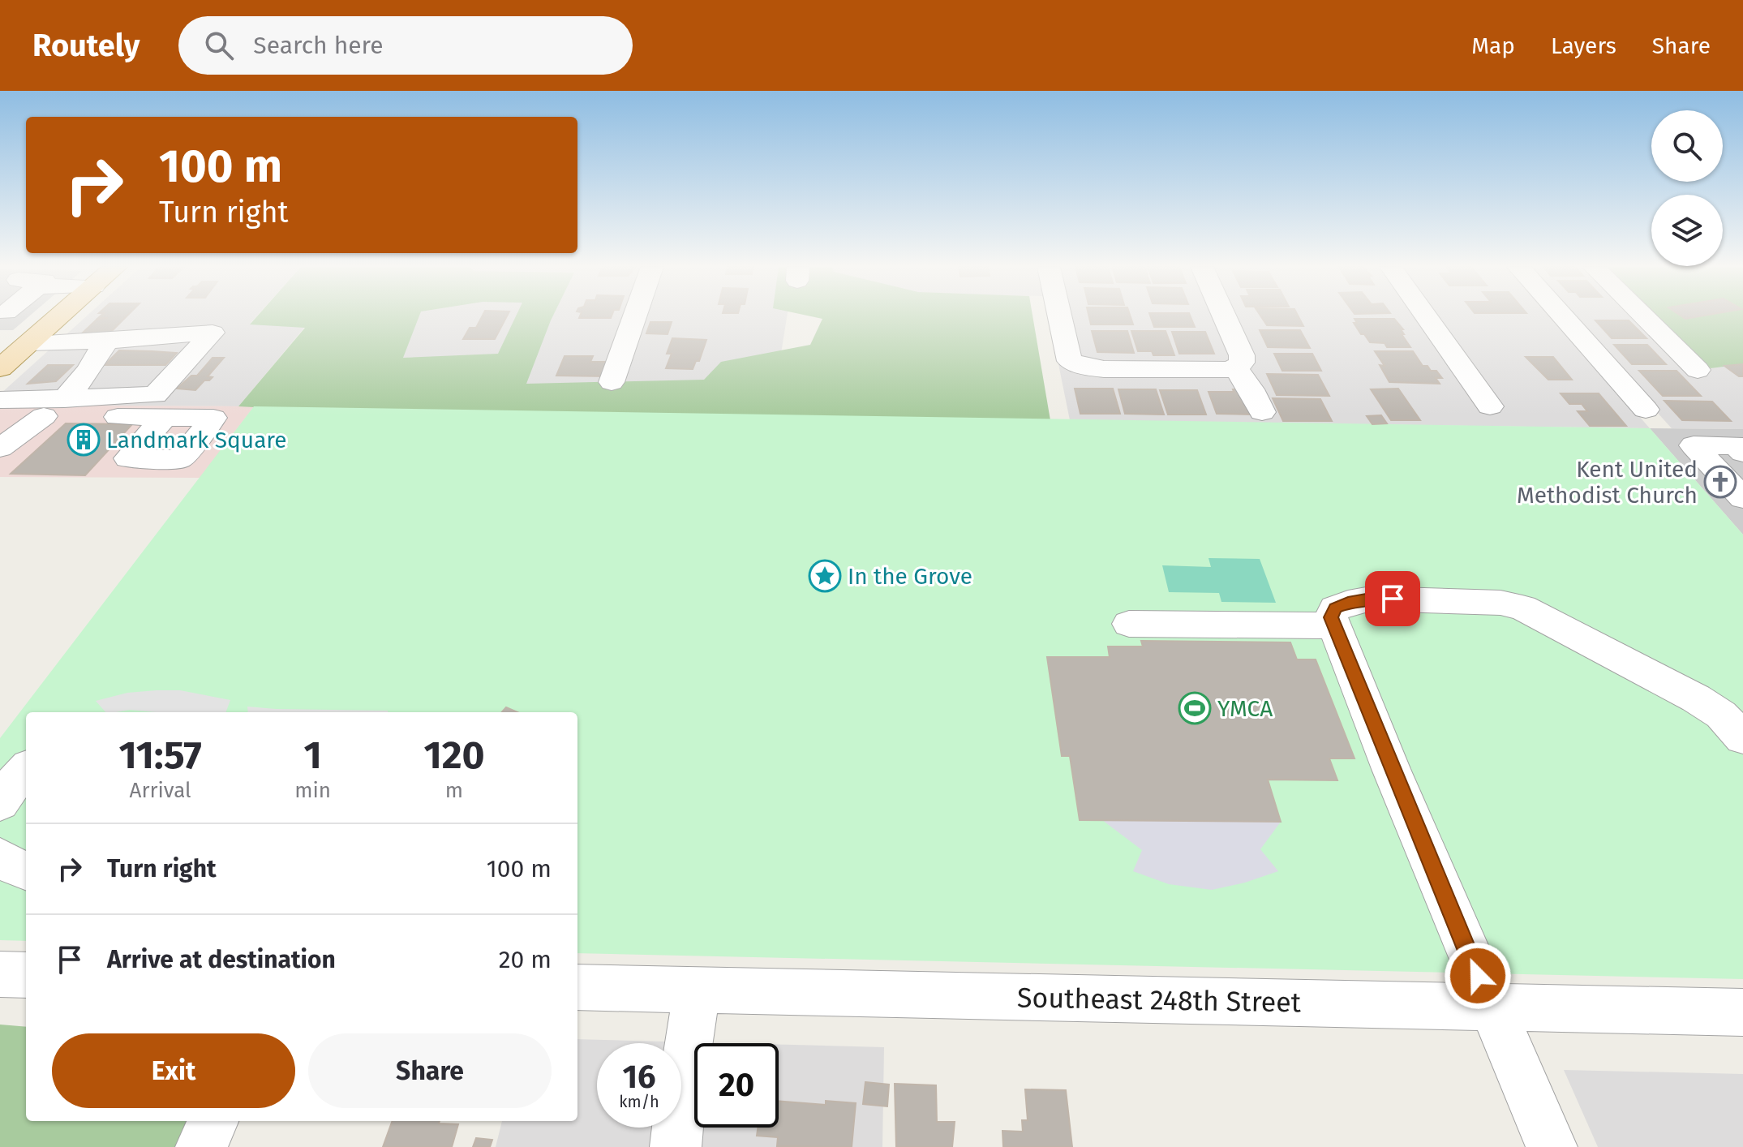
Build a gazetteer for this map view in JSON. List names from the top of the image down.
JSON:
{
  "streets": {
    "street": ["Southeast 248th Street"]
  },
  "places": {
    "building": ["Landmark Square"],
    "church": ["Kent United Methodist Church"],
    "place": ["In the Grove"],
    "sports": ["YMCA"]
  },
  "page": {
    "header": "Routely",
    "search": "Search here",
    "nav": ["Map", "Layers", "Share"],
    "turn": ["100 m", "Turn right"],
    "eta": [
      "11:57",
      "Arrival",
      "1",
      "min",
      "120",
      "m"
    ],
    "list": [
      {
        "name": "Turn right",
        "value": "100 m"
      },
      {
        "name": "Arrive at destination",
        "value": "20 m"
      }
    ],
    "buttons": ["Exit", "Share"],
    "speed": "16 km/h",
    "limit": "20"
  }
}
